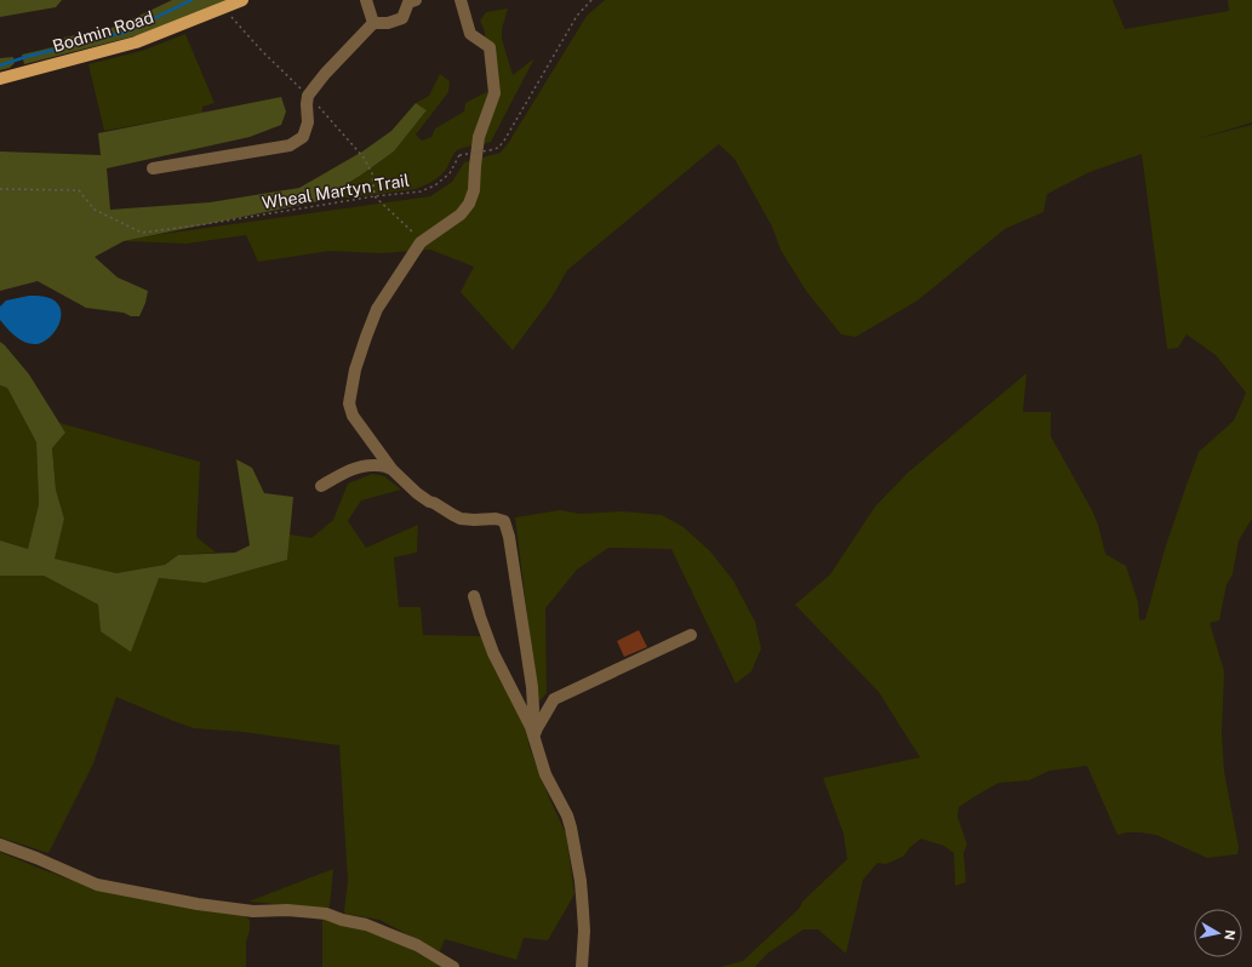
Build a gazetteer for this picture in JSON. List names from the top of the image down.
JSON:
{
  "streets": {
    "main road": ["Bodmin Road"],
    "path": ["Wheal Martyn Trail"]
  },
  "north": "right"
}
